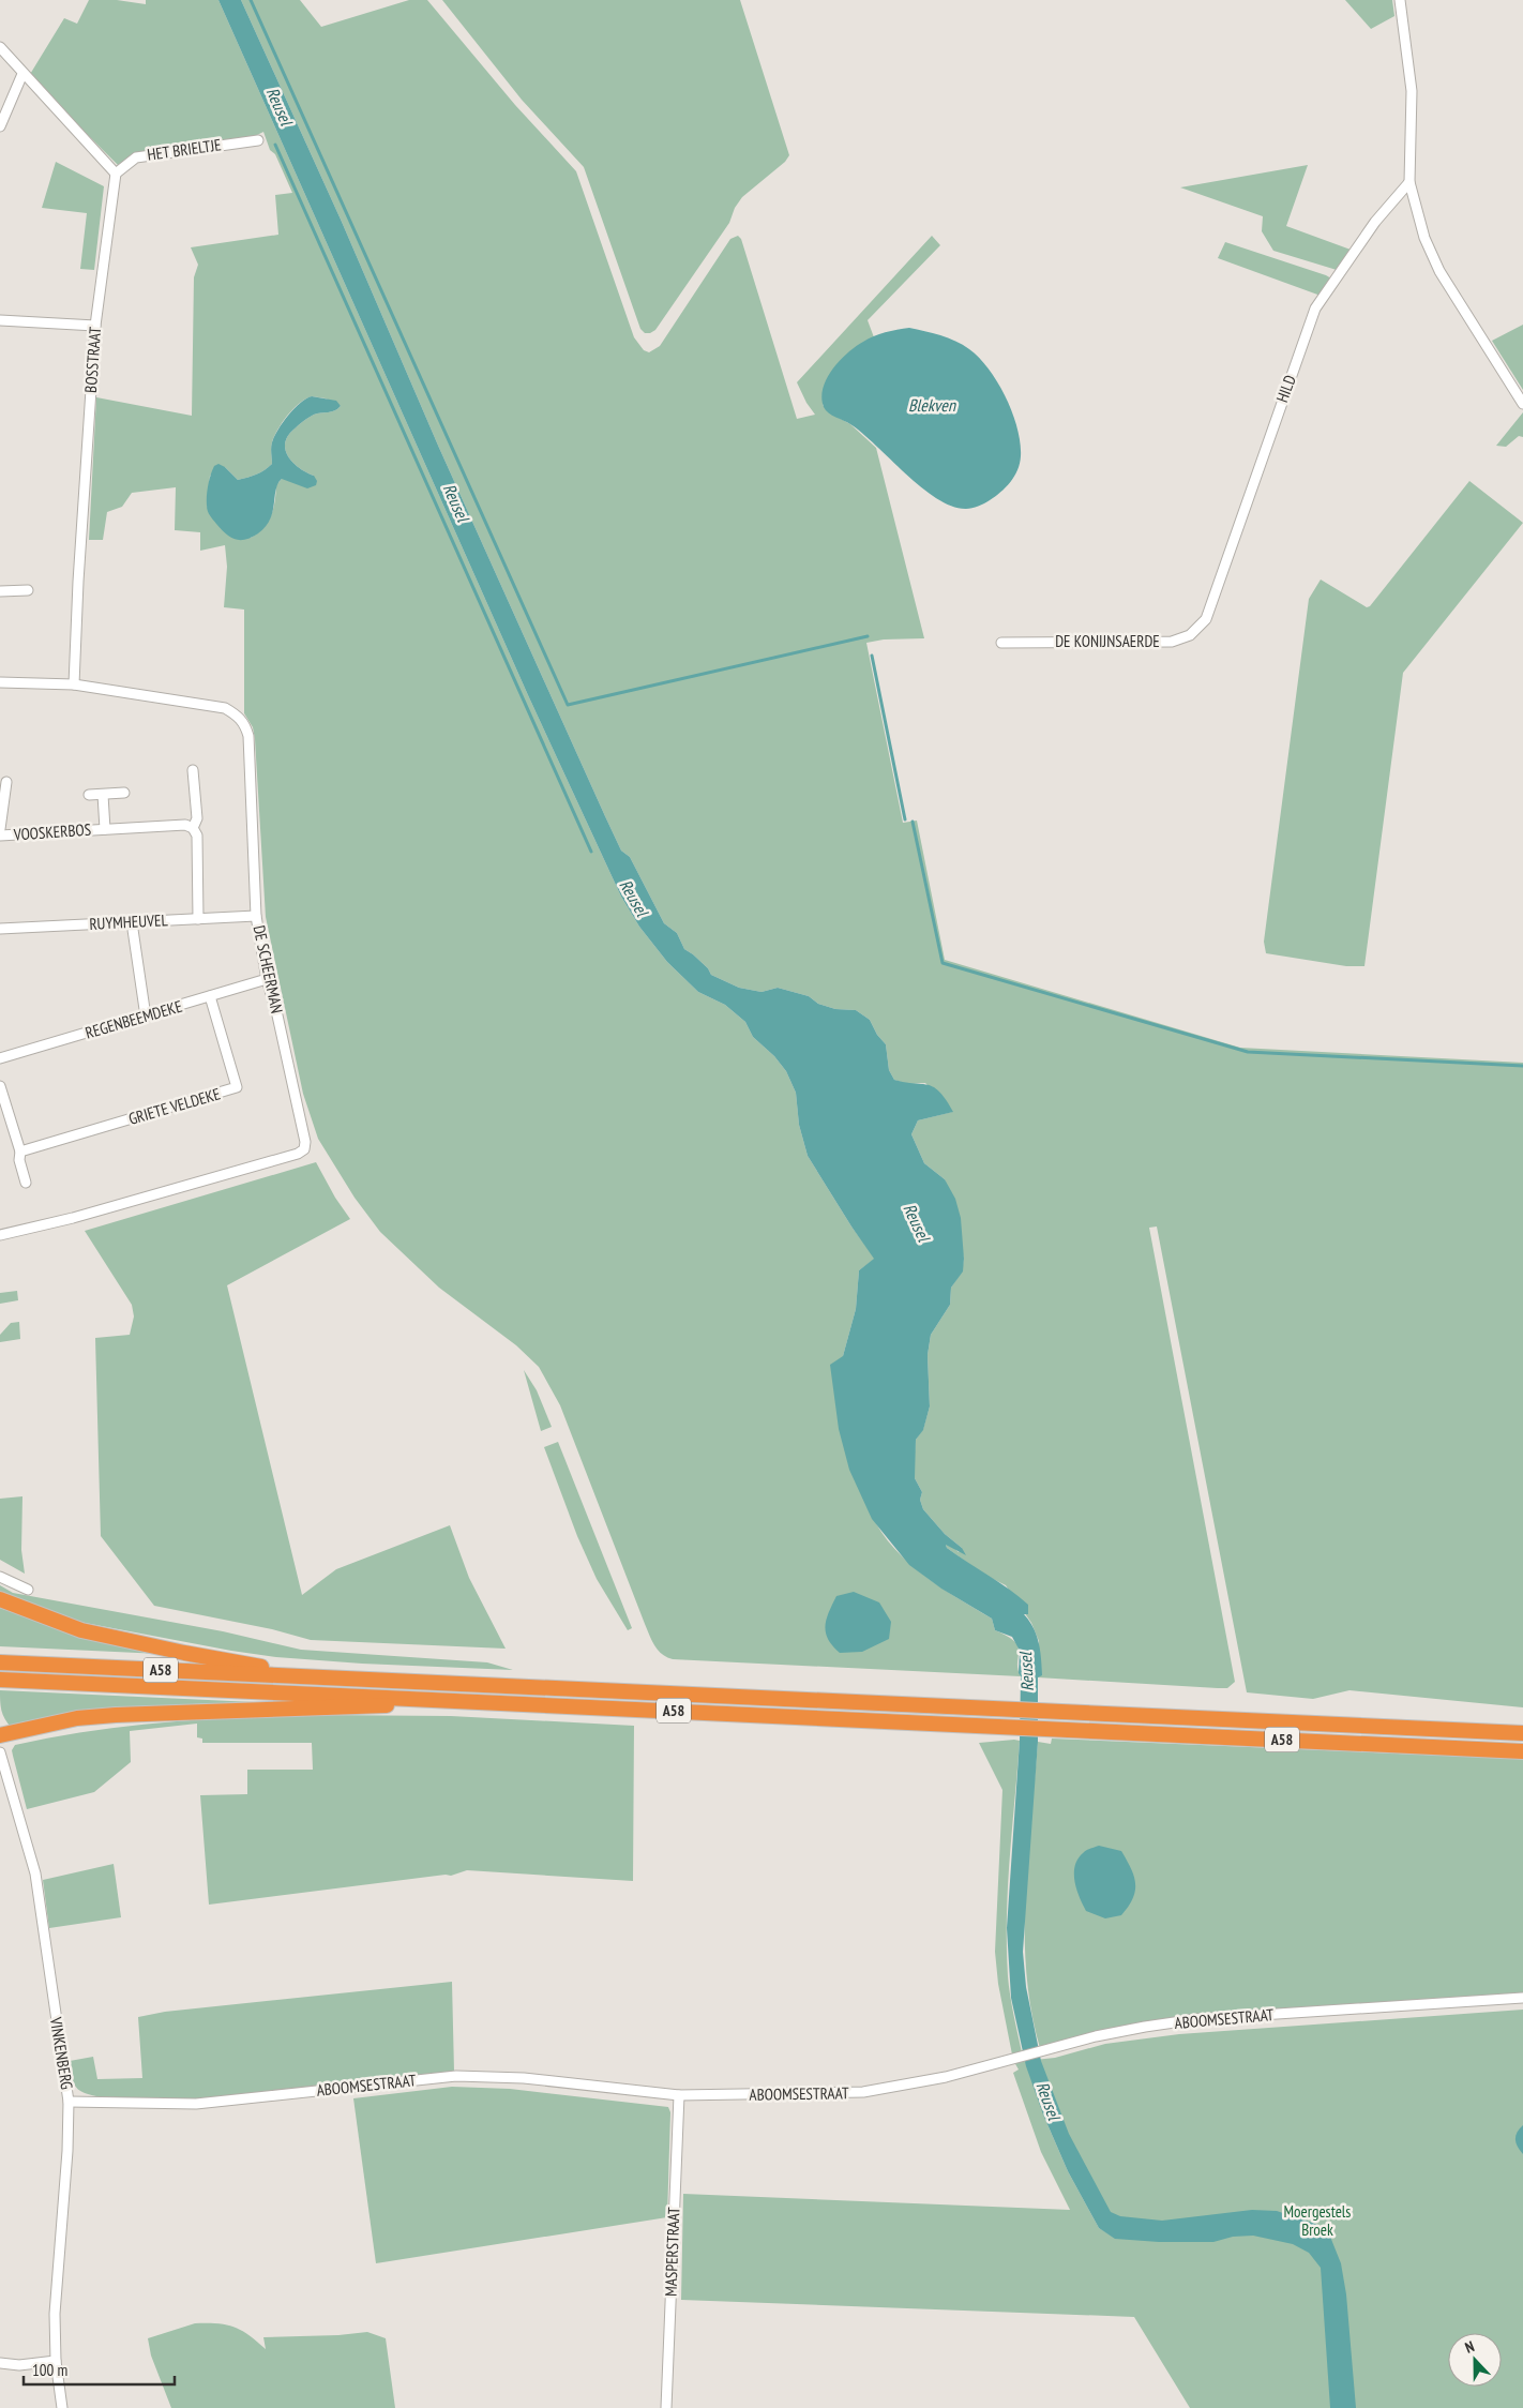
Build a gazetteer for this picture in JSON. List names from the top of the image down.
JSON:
{
  "streets": {
    "highway": ["A58"],
    "street": [
      "HET BRIELTJE",
      "BOSSTRAAT",
      "HILD",
      "DE KONIJNSAERDE",
      "VOOSKERBOS",
      "RUYMHEUVEL",
      "DE SCHEERMAN",
      "REGENBEEMDEKE",
      "GRIETE VELDEKE",
      "ABOOMSESTRAAT",
      "VINKENBERG",
      "MASPERSTRAAT"
    ]
  },
  "crossings": [
    ["HET BRIELTJE", "BOSSTRAAT"],
    ["BOSSTRAAT", "DE SCHEERMAN"],
    ["HILD", "DE KONIJNSAERDE"],
    ["RUYMHEUVEL", "DE SCHEERMAN"],
    ["DE SCHEERMAN", "REGENBEEMDEKE"],
    ["REGENBEEMDEKE", "GRIETE VELDEKE"],
    ["ABOOMSESTRAAT", "VINKENBERG"],
    ["ABOOMSESTRAAT", "MASPERSTRAAT"]
  ],
  "water": ["Reusel", "Blekven"],
  "parks": ["Moergestels Broek"],
  "scale_bar": "100 m",
  "north": "top"
}
